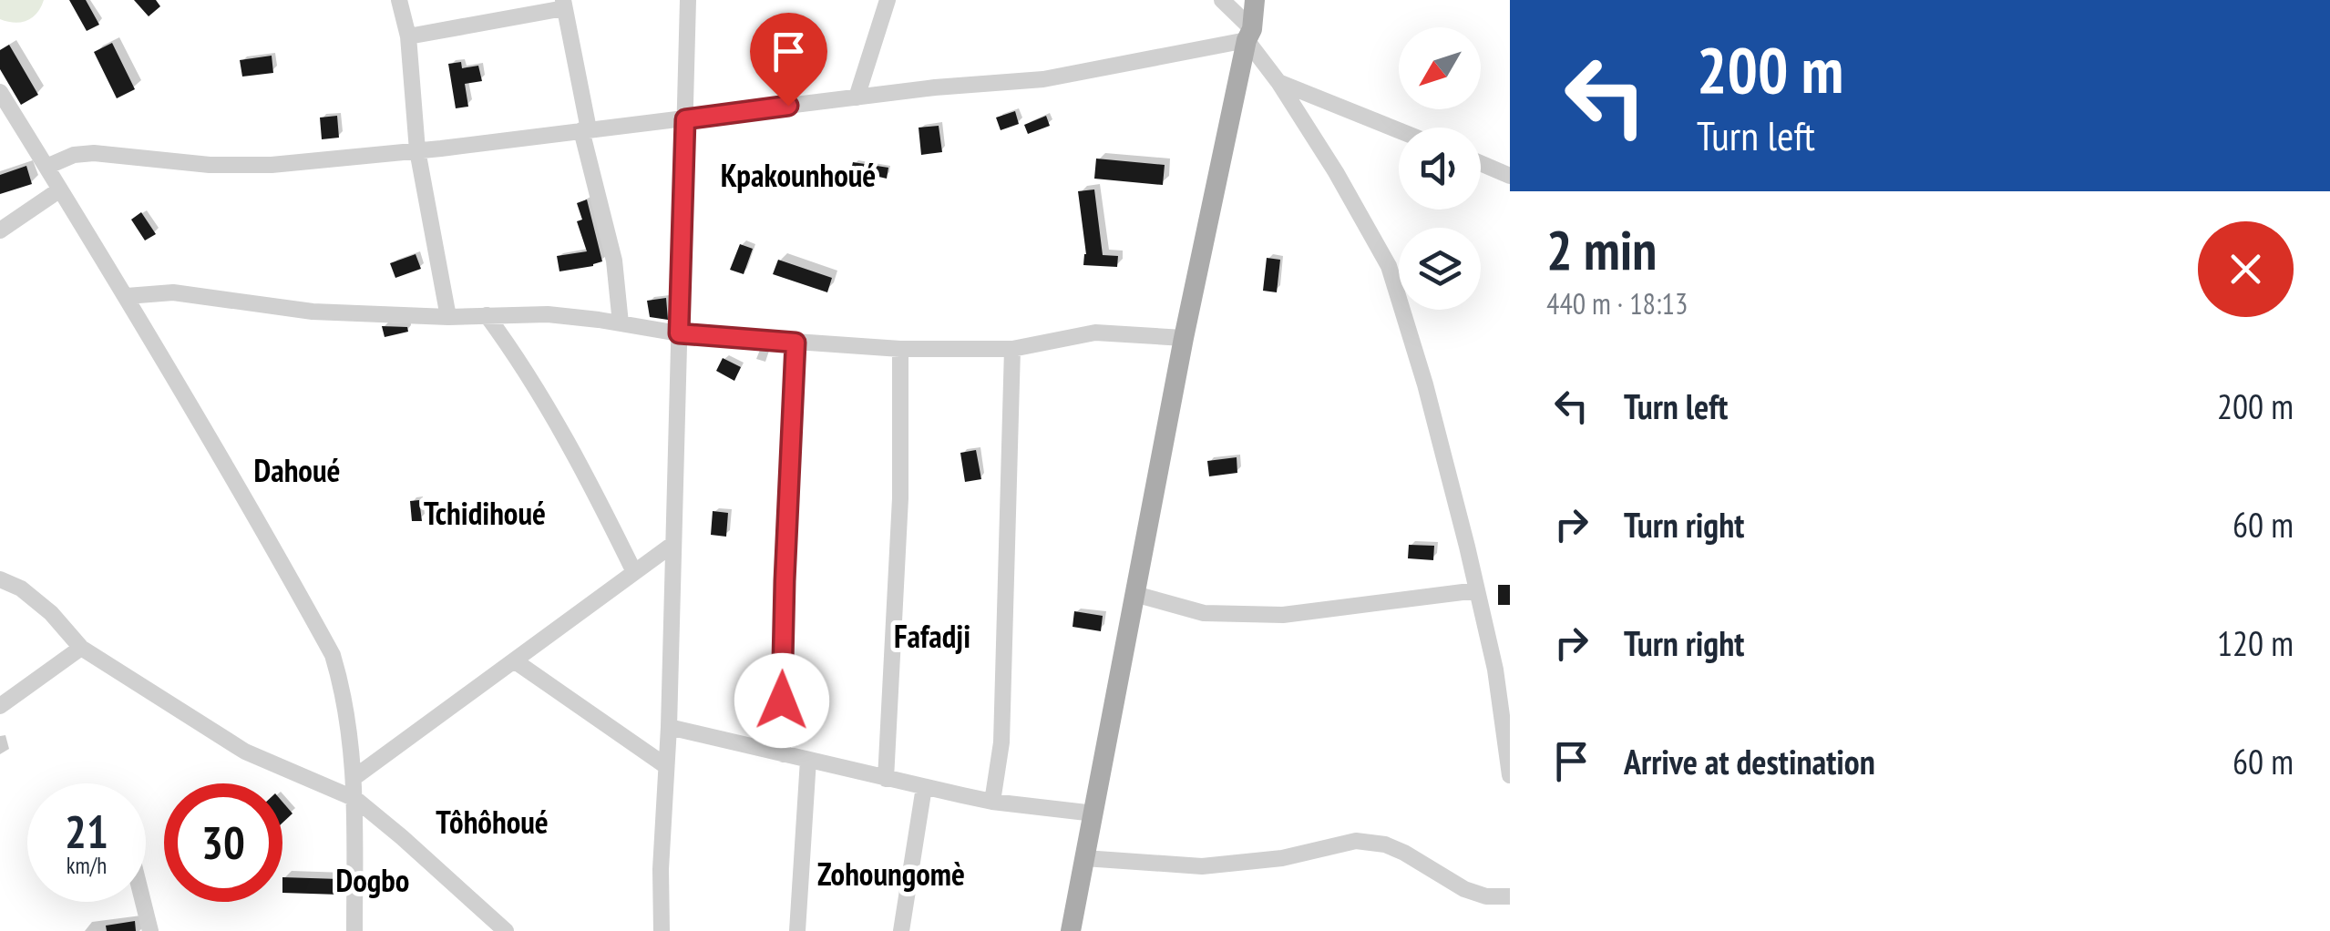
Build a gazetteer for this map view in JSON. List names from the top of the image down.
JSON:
{
  "districts": [
    "Kpakounhoué",
    "Dahoué",
    "Tchidihoué",
    "Fafadji",
    "Tôhôhoué",
    "Zohoungomè",
    "Dogbo"
  ],
  "north": "bottom left",
  "page": {
    "turn": ["200 m", "Turn left"],
    "heading": ["2 min", "440 m · 18:13"],
    "list": [
      {
        "name": "Turn left",
        "value": "200 m"
      },
      {
        "name": "Turn right",
        "value": "60 m"
      },
      {
        "name": "Turn right",
        "value": "120 m"
      },
      {
        "name": "Arrive at destination",
        "value": "60 m"
      }
    ],
    "speed": "21 km/h",
    "limit": "30"
  }
}
